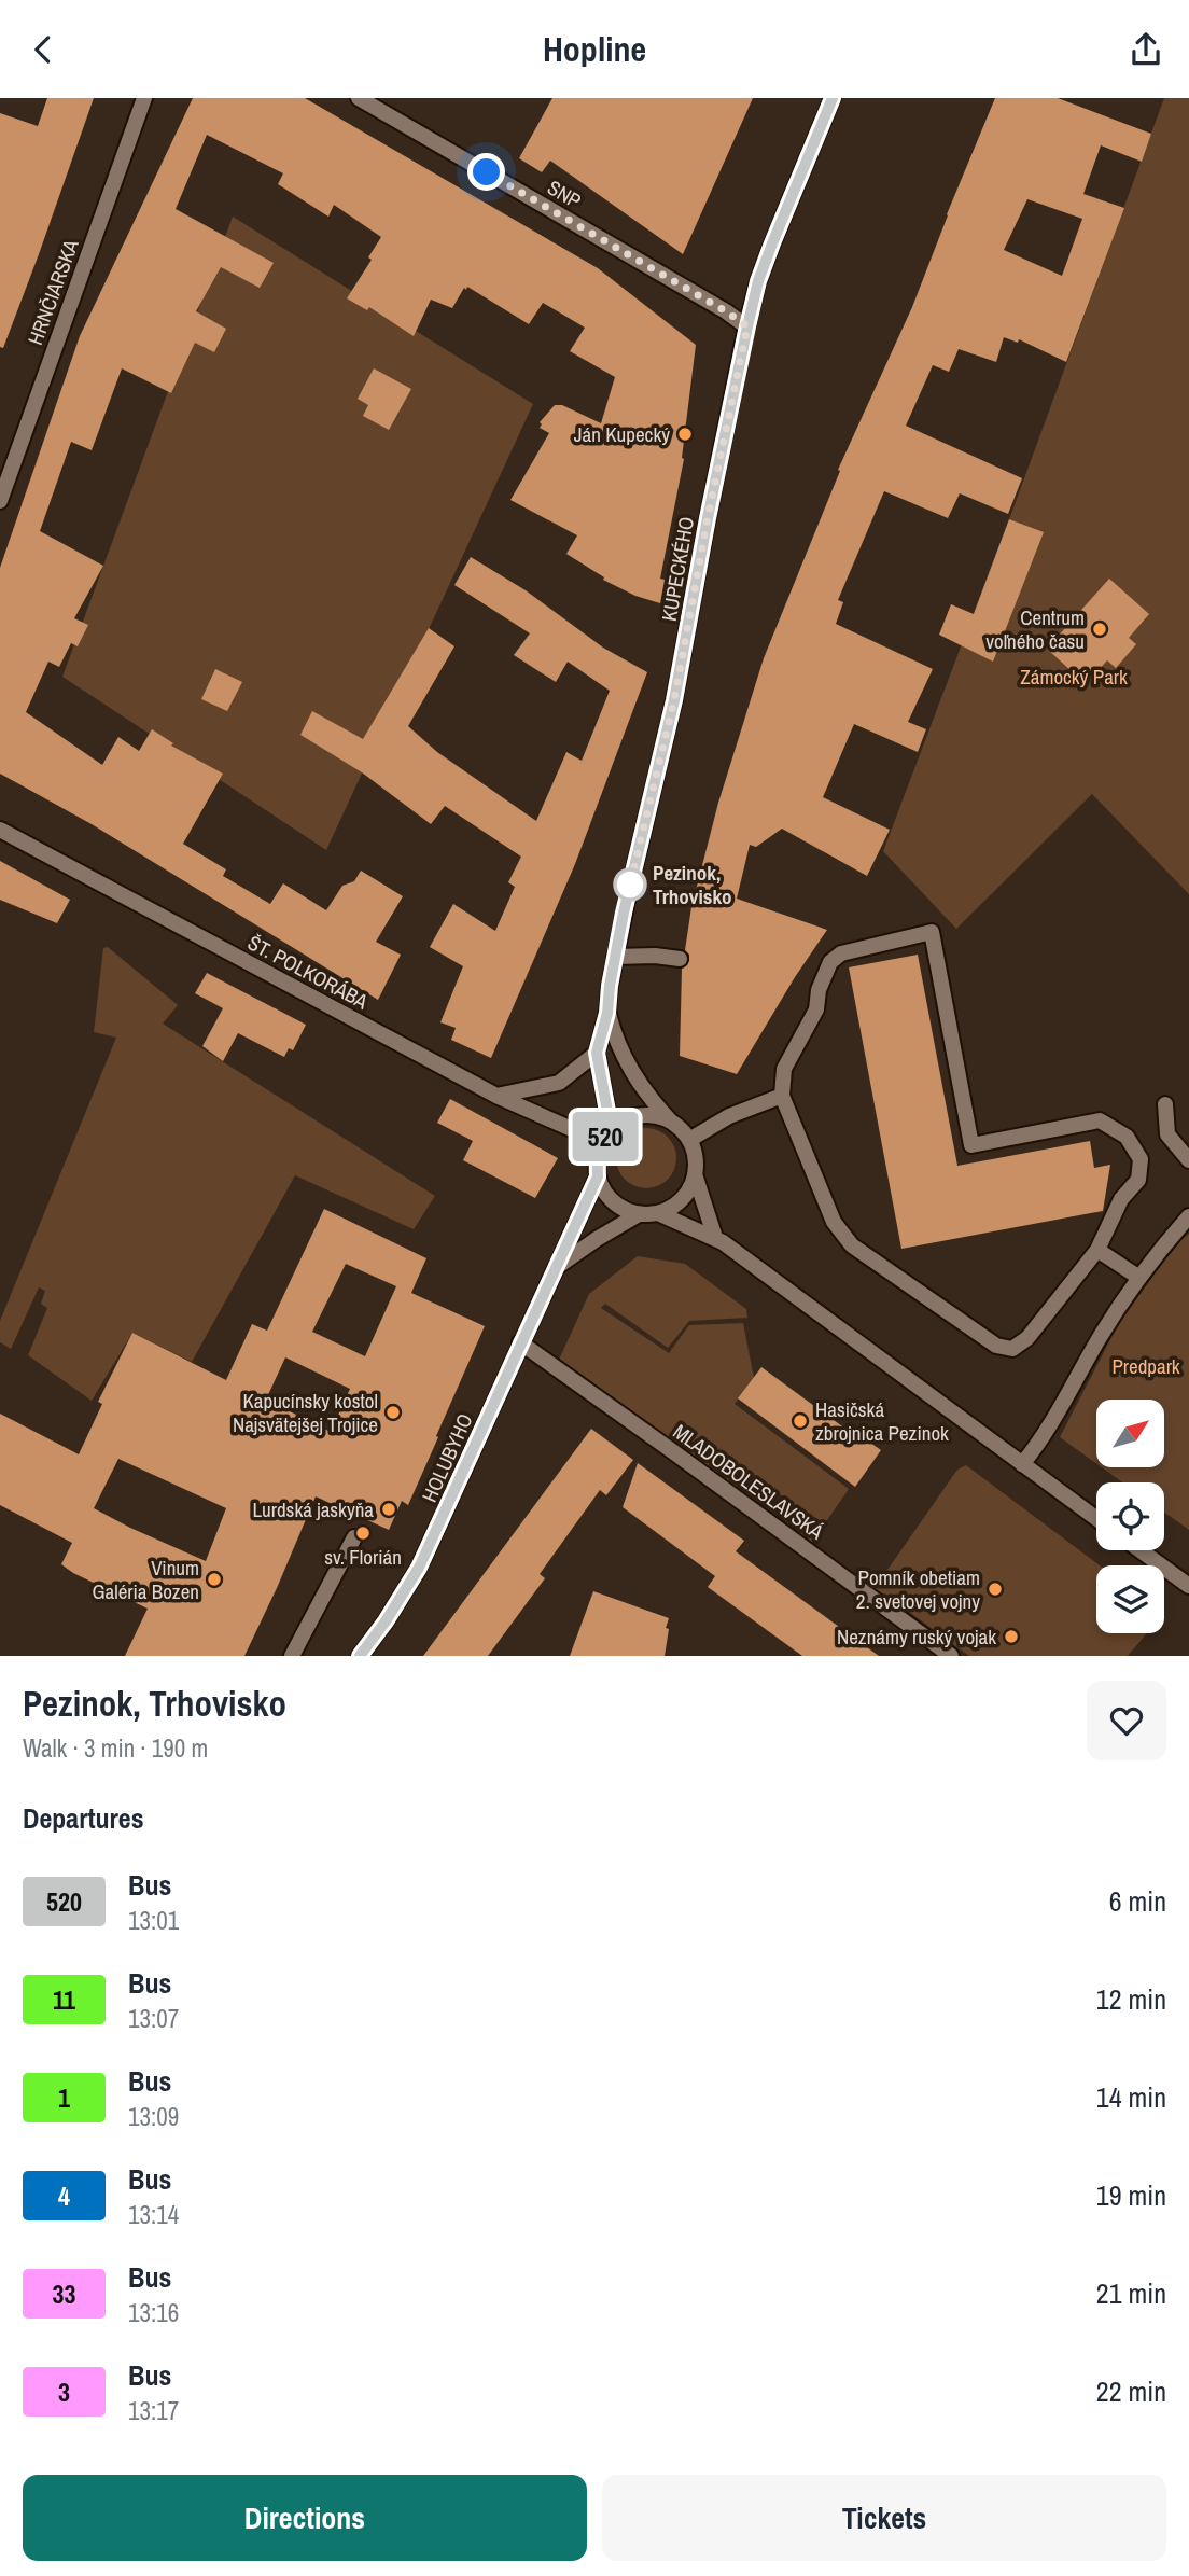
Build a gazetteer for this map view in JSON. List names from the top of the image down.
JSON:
{
  "streets": {
    "street": [
      "SNP",
      "HRNČIARSKA",
      "KUPECKÉHO",
      "ŠT. POLKORÁBA",
      "HOLUBYHO",
      "MLADOBOLESLAVSKÁ"
    ]
  },
  "crossings": [
    ["SNP", "KUPECKÉHO"],
    ["KUPECKÉHO", "ŠT. POLKORÁBA"],
    ["KUPECKÉHO", "HOLUBYHO"],
    ["ŠT. POLKORÁBA", "HOLUBYHO"],
    ["HOLUBYHO", "MLADOBOLESLAVSKÁ"]
  ],
  "parks": ["Zámocký Park", "Predpark"],
  "places": [
    "Ján Kupecký",
    "Centrum voľného času",
    "Pezinok, Trhovisko",
    "Kapucínsky kostol Najsvätejšej Trojice",
    "Hasičská zbrojnica Pezinok",
    "Lurdská jaskyňa",
    "sv. Florián",
    "Vinum Galéria Bozen",
    "Pomník obetiam 2. svetovej vojny",
    "Neznámy ruský vojak"
  ],
  "lines": ["bus line 520"],
  "north": "top right",
  "page": {
    "header": "Hopline",
    "on_map": "520",
    "heading": [
      ["Pezinok, Trhovisko", "Walk · 3 min · 190 m"],
      "Departures"
    ],
    "list": [
      {
        "mark": "520",
        "name": "Bus",
        "note": "13:01",
        "value": "6 min"
      },
      {
        "mark": "11",
        "name": "Bus",
        "note": "13:07",
        "value": "12 min"
      },
      {
        "mark": "1",
        "name": "Bus",
        "note": "13:09",
        "value": "14 min"
      },
      {
        "mark": "4",
        "name": "Bus",
        "note": "13:14",
        "value": "19 min"
      },
      {
        "mark": "33",
        "name": "Bus",
        "note": "13:16",
        "value": "21 min"
      },
      {
        "mark": "3",
        "name": "Bus",
        "note": "13:17",
        "value": "22 min"
      }
    ],
    "buttons": ["Directions", "Tickets"]
  }
}
